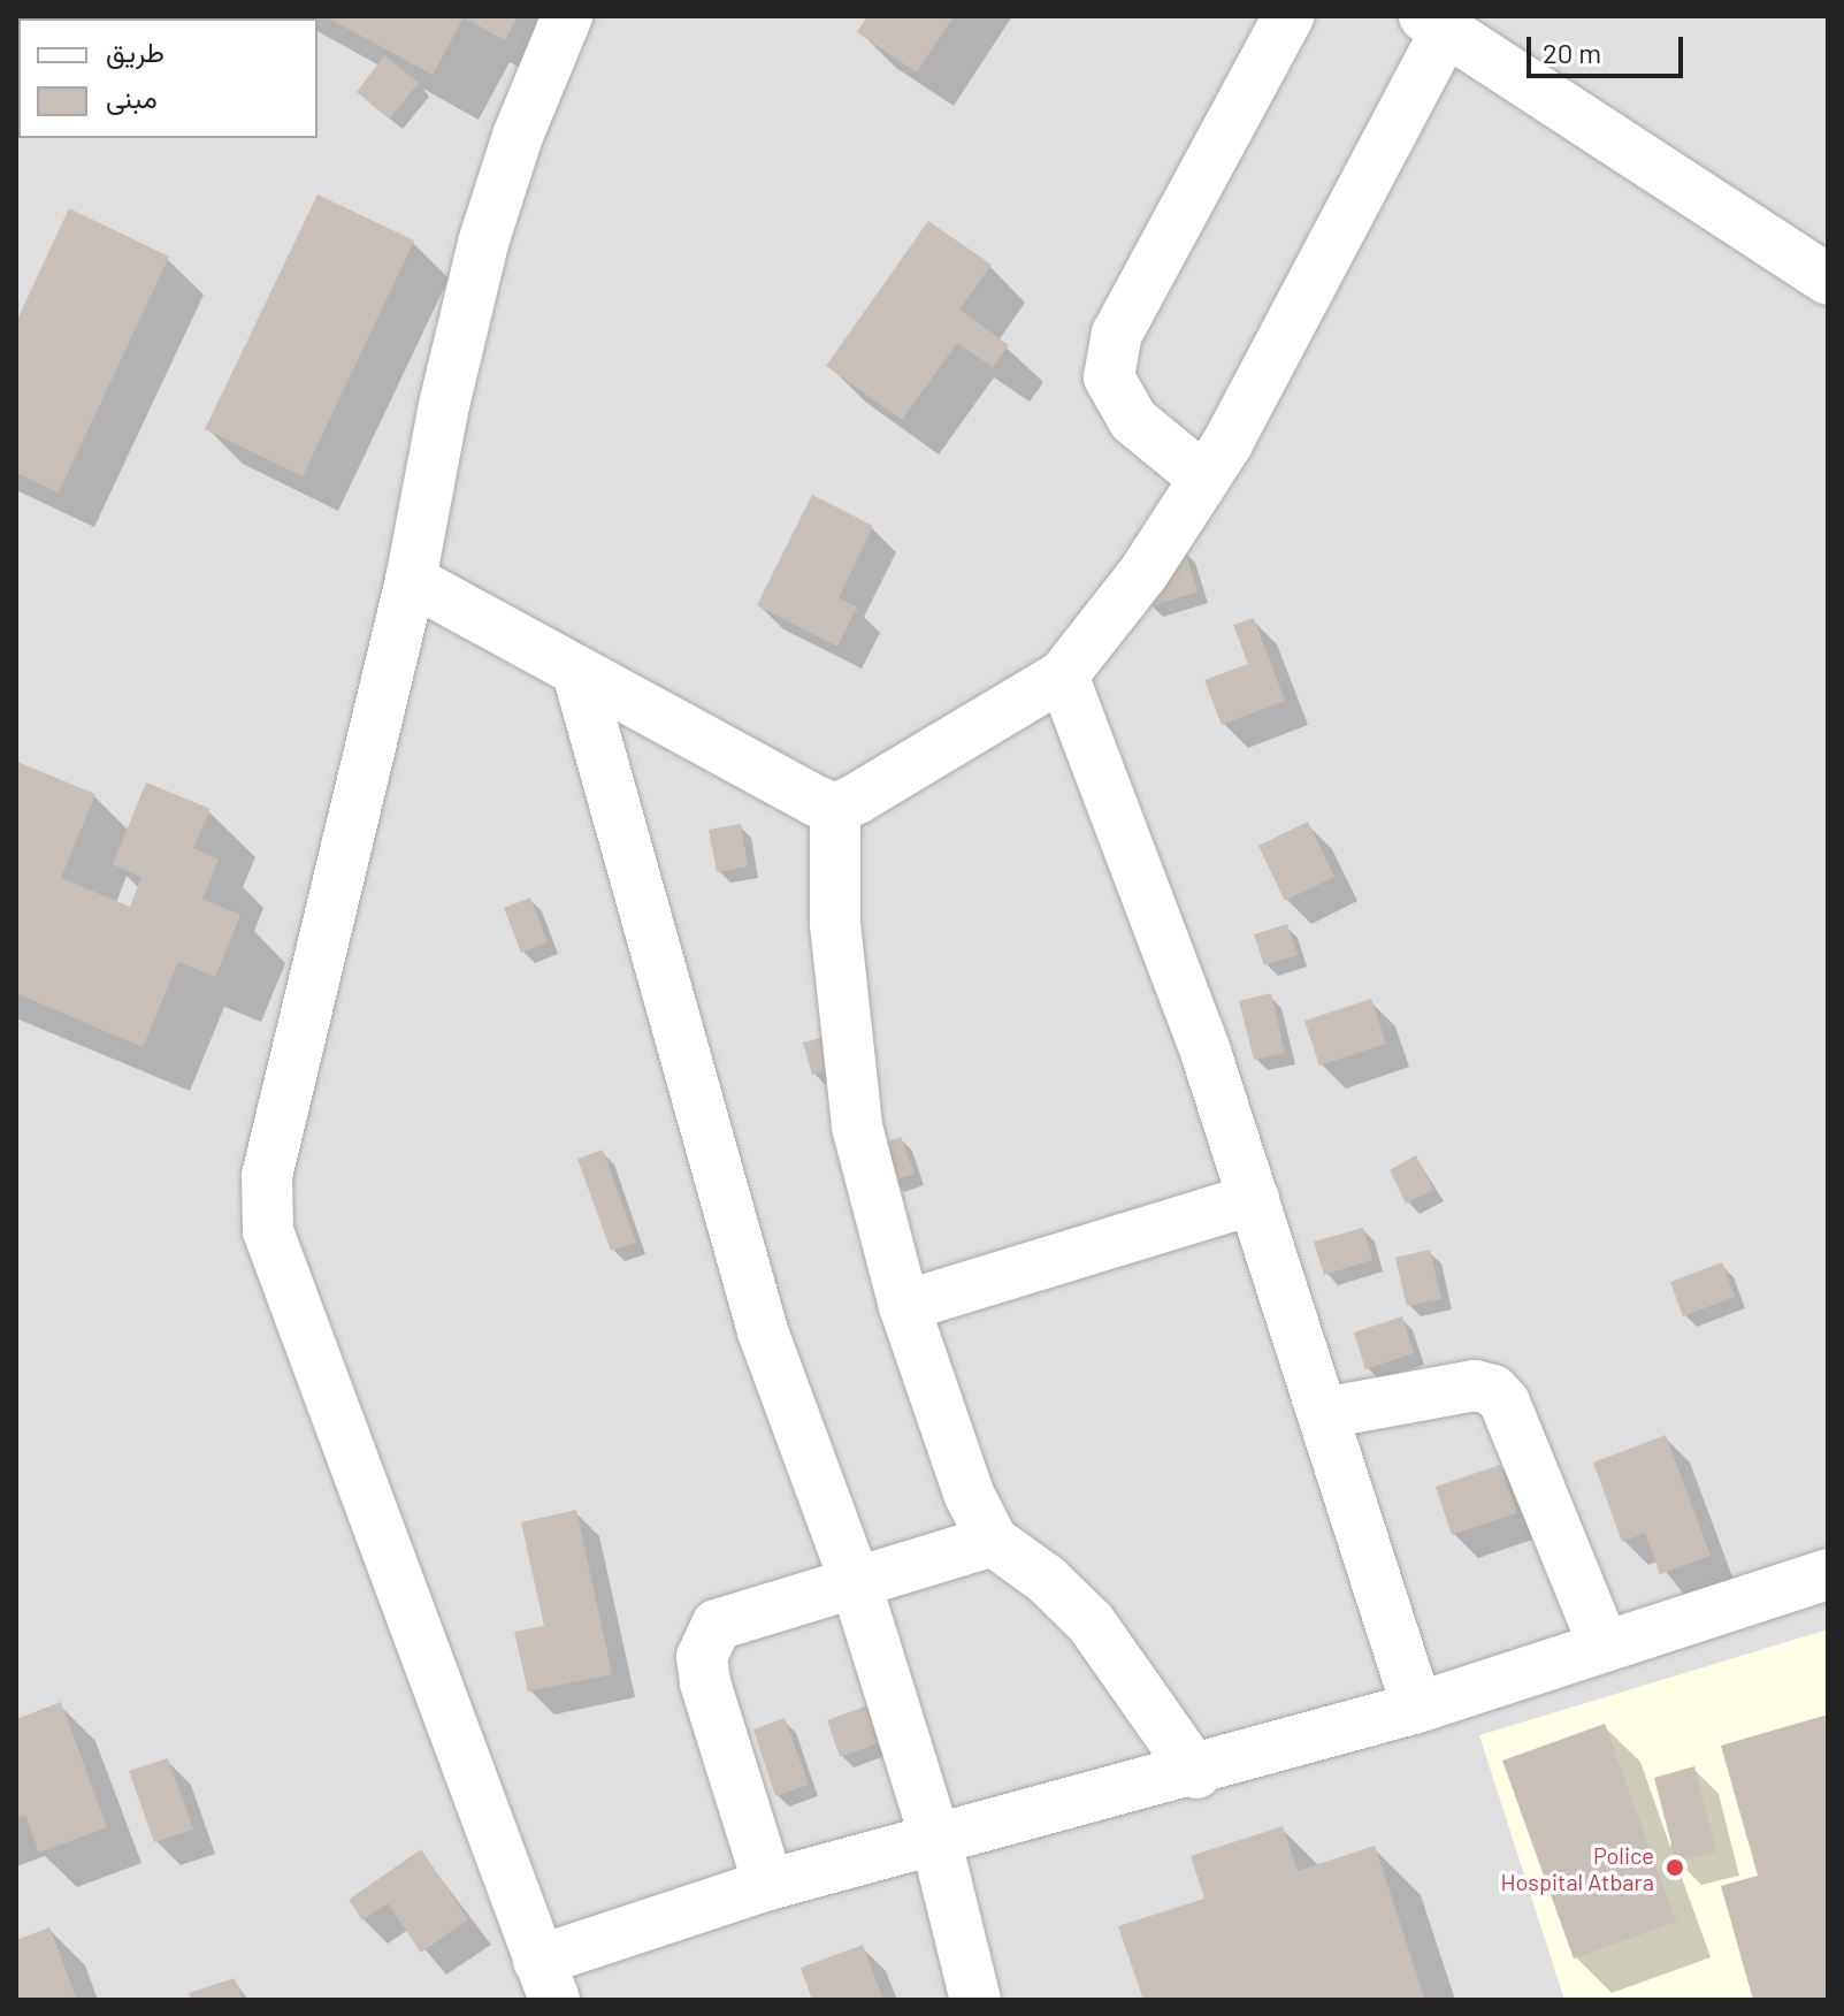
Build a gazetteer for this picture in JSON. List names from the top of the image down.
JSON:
{
  "places": ["Police Hospital Atbara"],
  "legend": ["طريق", "مبنى"],
  "scale_bar": "20 m"
}
